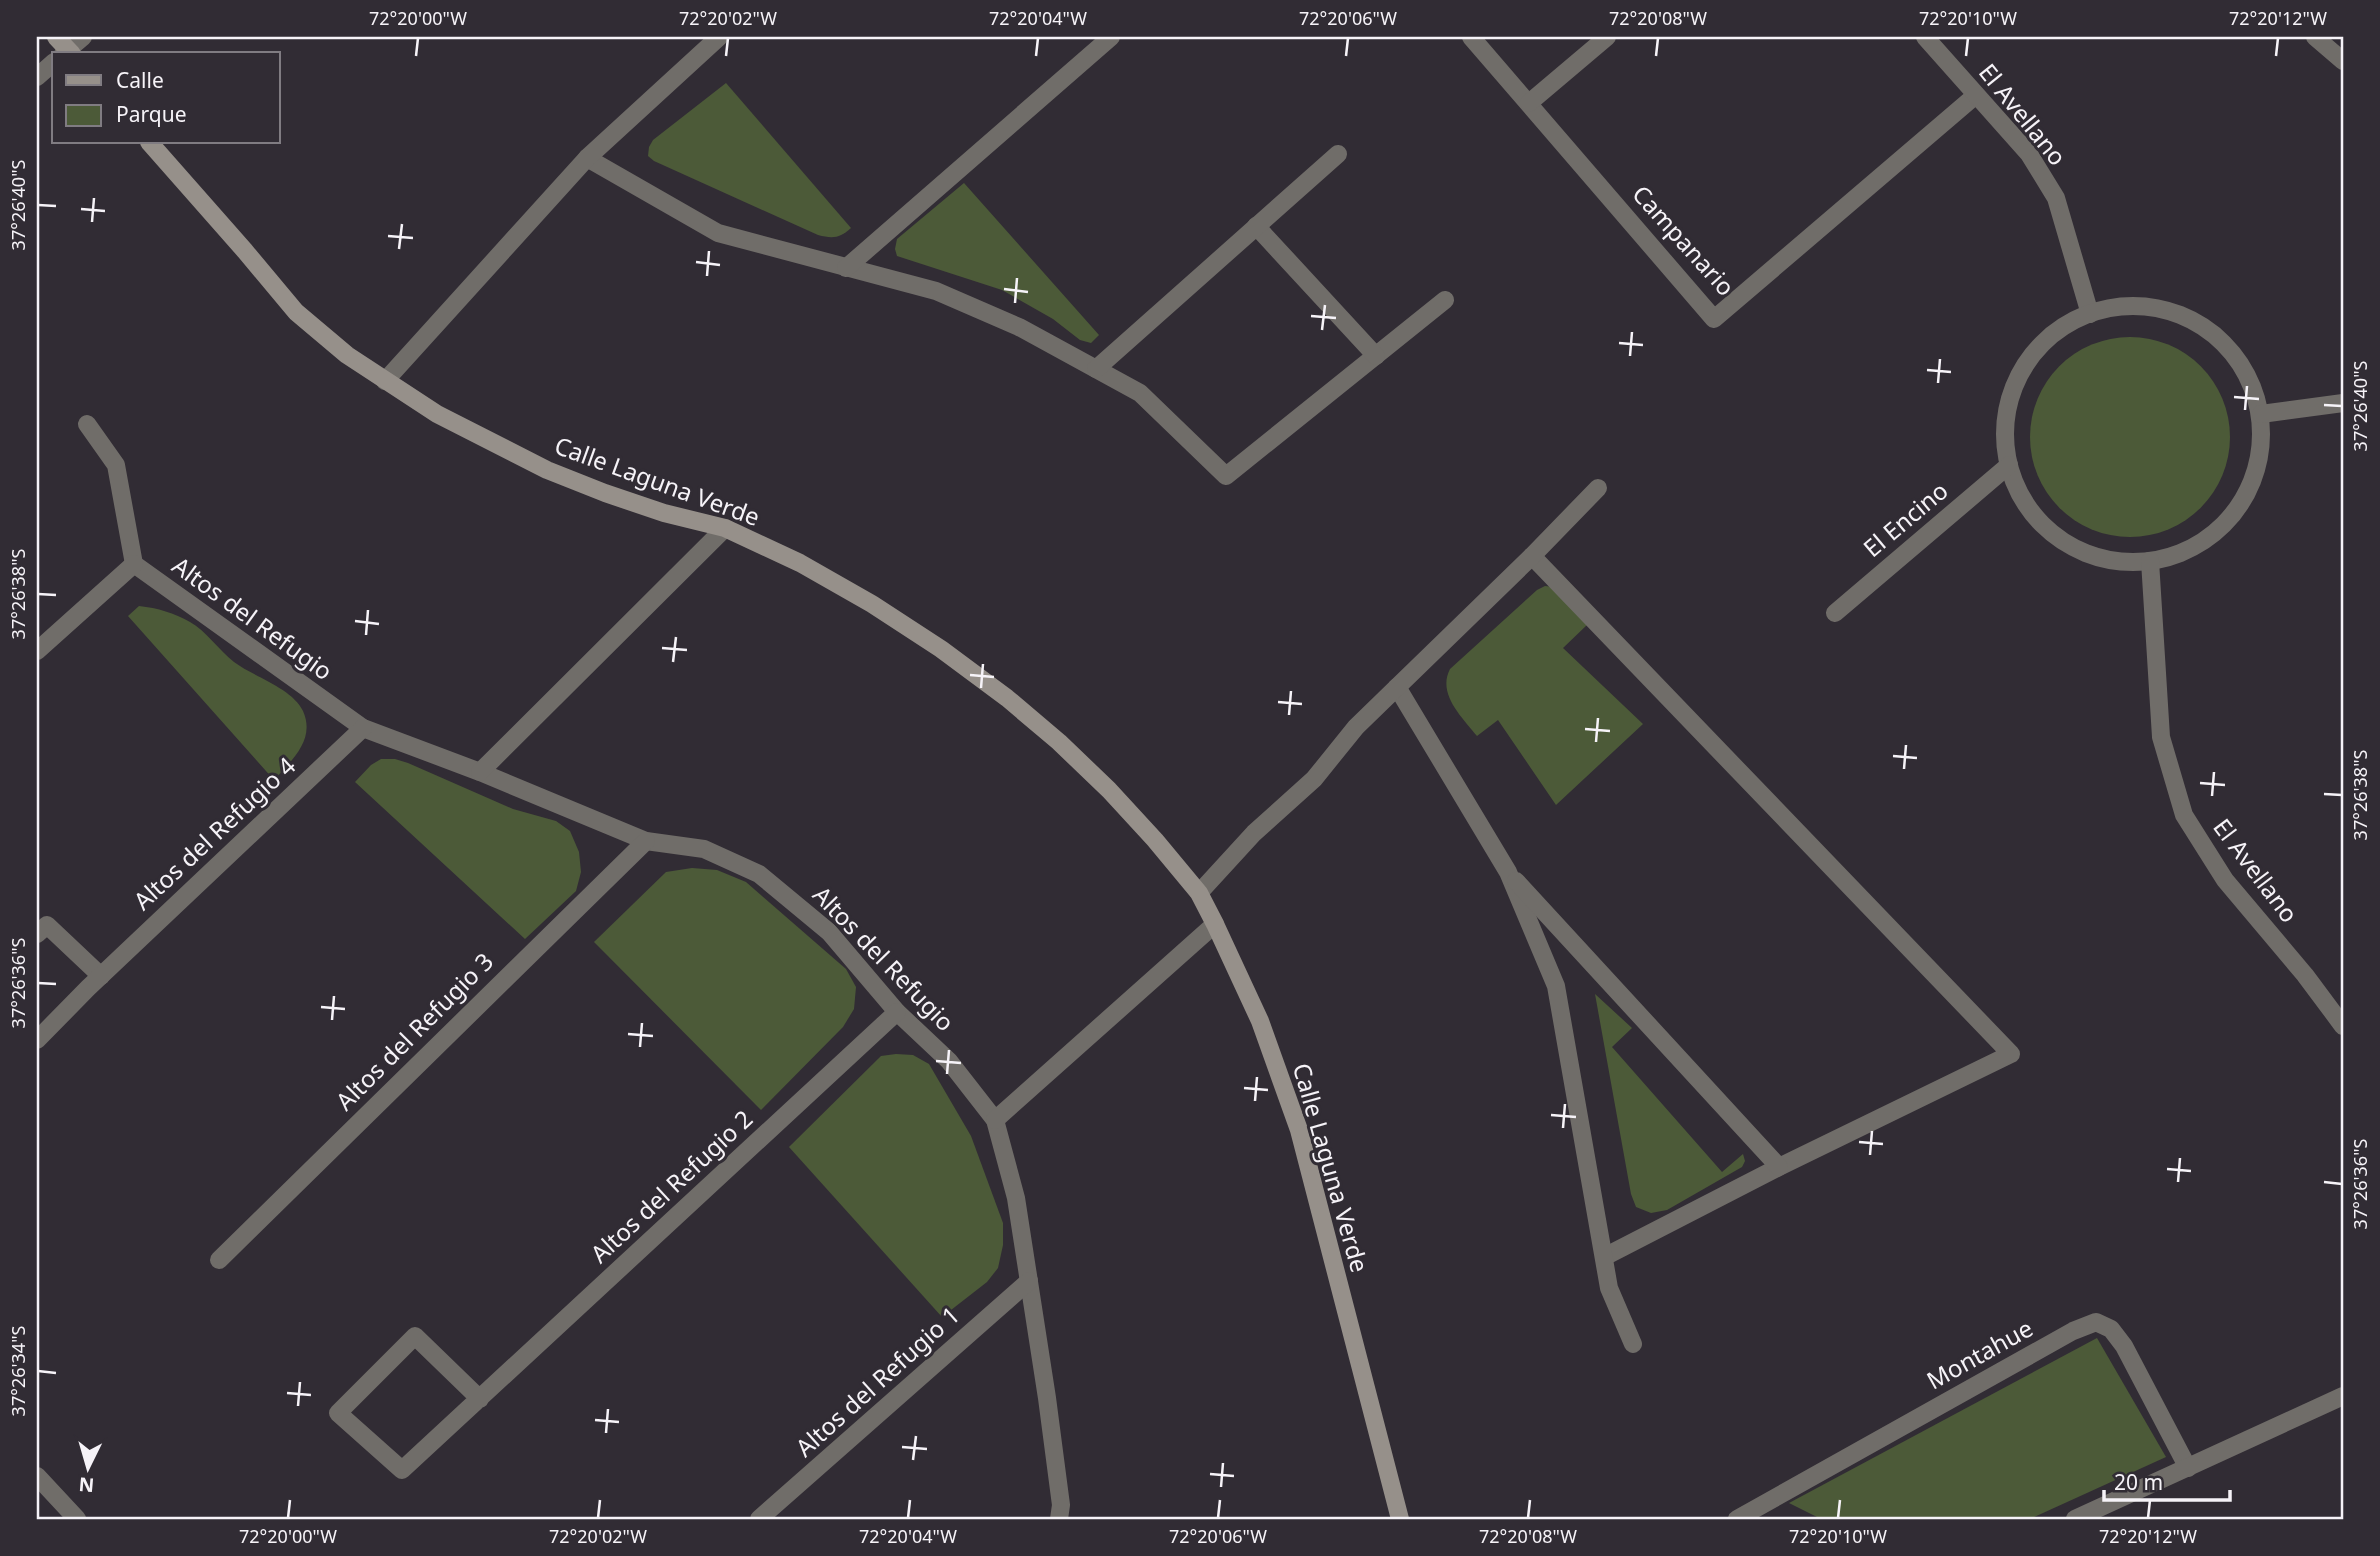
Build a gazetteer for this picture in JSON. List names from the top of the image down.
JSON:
{
  "streets": {
    "street": [
      "El Avellano",
      "Campanario",
      "Calle Laguna Verde",
      "El Encino",
      "Altos del Refugio",
      "Altos del Refugio 4",
      "Altos del Refugio 3",
      "Altos del Refugio 2",
      "Montahue",
      "Altos del Refugio 1"
    ]
  },
  "crossings": [
    ["El Avellano", "Campanario"],
    ["Altos del Refugio", "Altos del Refugio 4"],
    ["Altos del Refugio", "Altos del Refugio 3"],
    ["Altos del Refugio", "Altos del Refugio 2"],
    ["Altos del Refugio", "Altos del Refugio 1"]
  ],
  "legend": ["Calle", "Parque"],
  "scale_bar": "20 m",
  "north": "bottom",
  "coordinates": [
    "72°20'00\"W",
    "72°20'02\"W",
    "72°20'04\"W",
    "72°20'06\"W",
    "72°20'08\"W",
    "72°20'10\"W",
    "72°20'12\"W",
    "37°26'40\"S",
    "37°26'38\"S",
    "37°26'36\"S",
    "37°26'34\"S"
  ]
}
